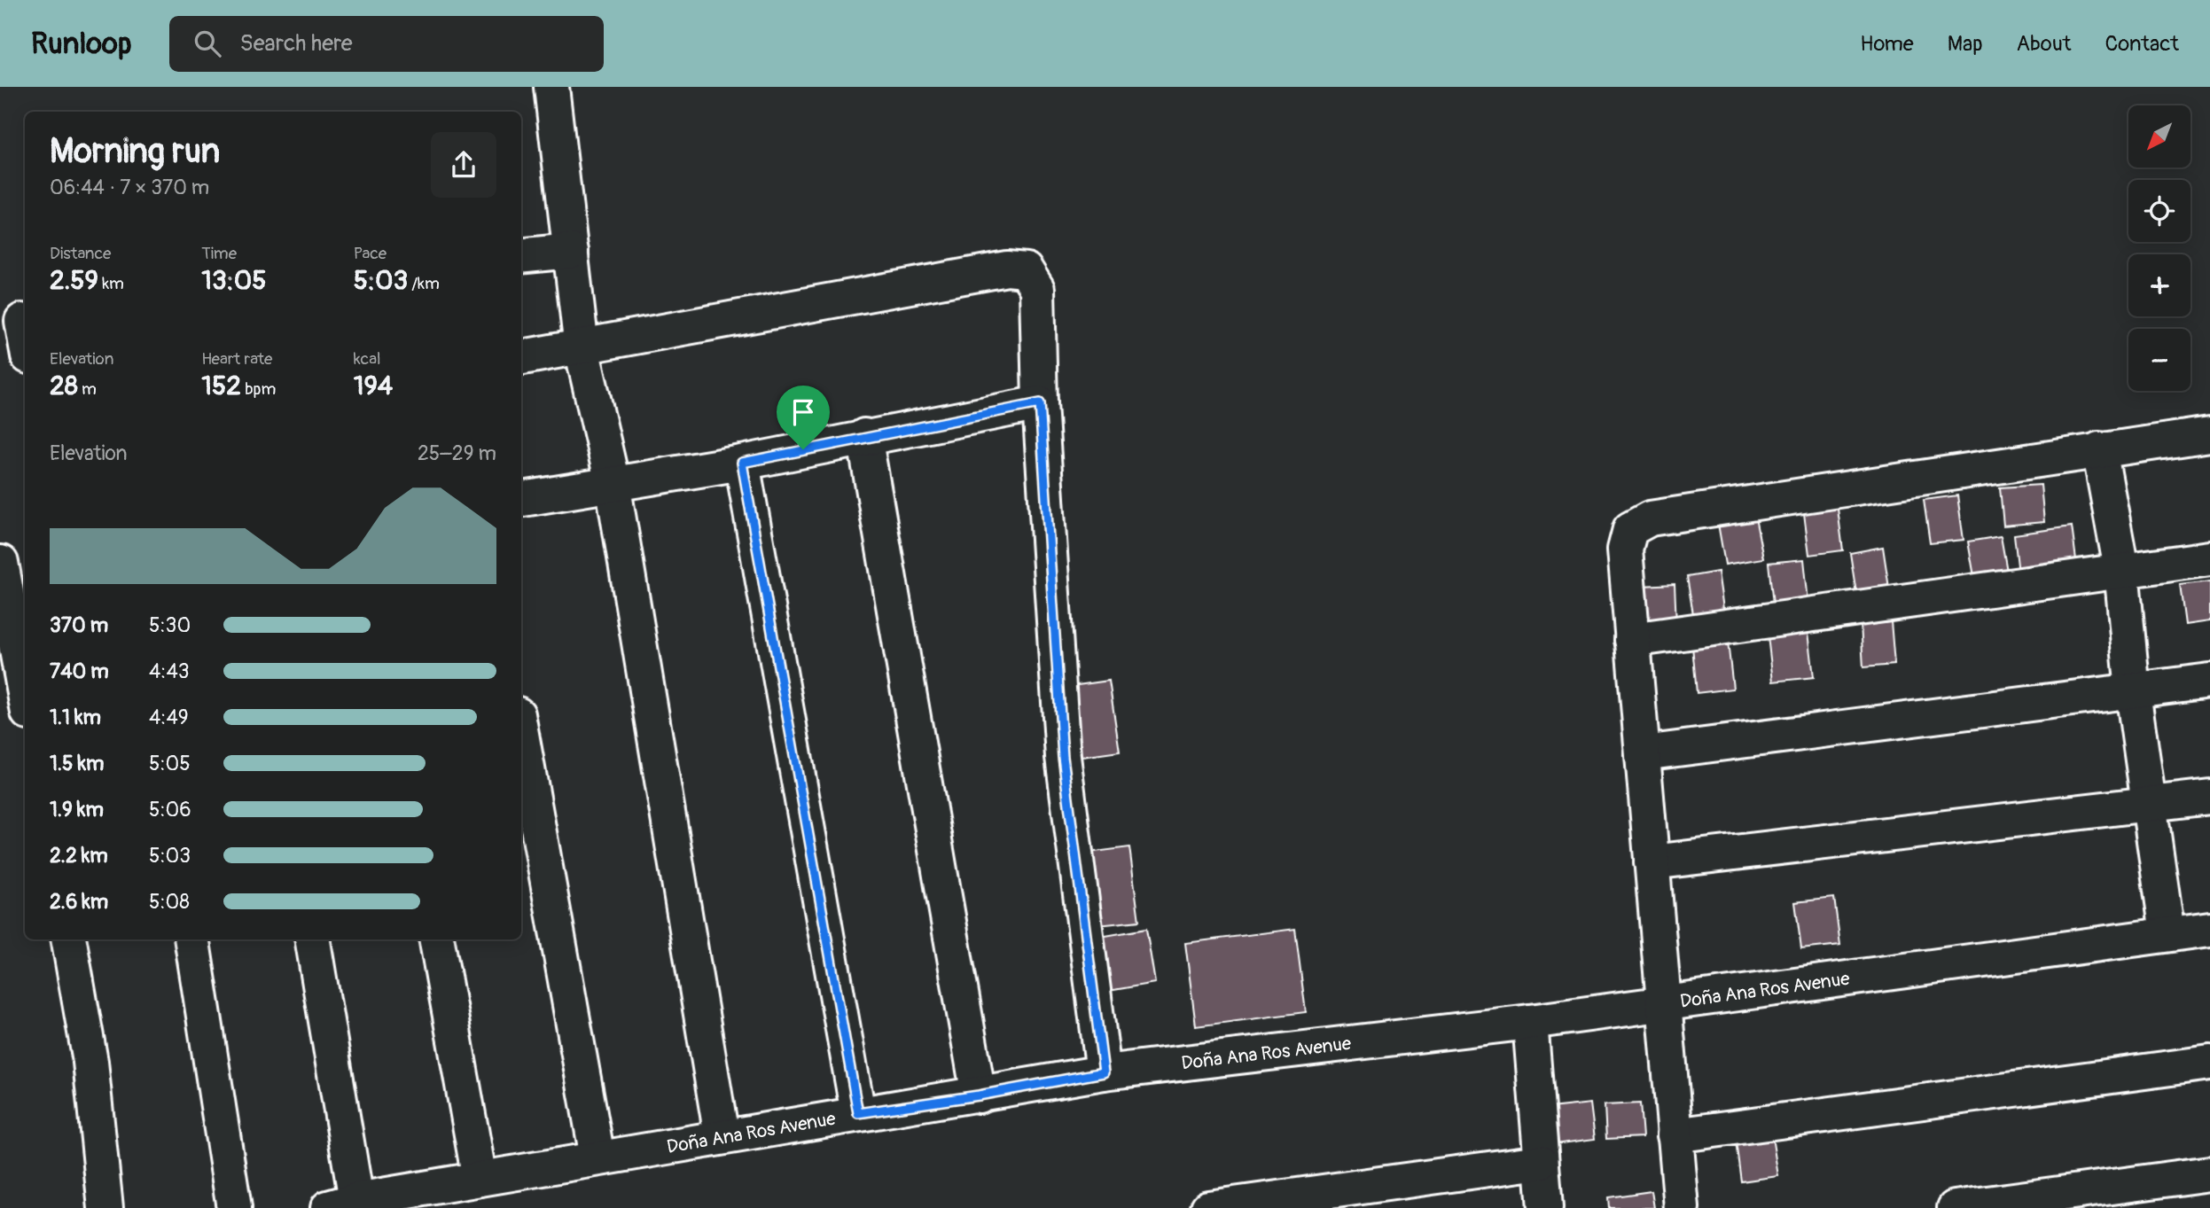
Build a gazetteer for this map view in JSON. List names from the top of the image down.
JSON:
{
  "streets": {
    "street": ["Doña Ana Ros Avenue"]
  },
  "north": "bottom left",
  "page": {
    "header": "Runloop",
    "search": "Search here",
    "nav": [
      "Home",
      "Map",
      "About",
      "Contact"
    ],
    "map_buttons": ["+", "−"],
    "heading": ["Morning run", "06:44 · 7 × 370 m"],
    "stats": [
      ["Distance", "2.59 km"],
      ["Time", "13:05"],
      ["Pace", "5:03 /km"],
      ["Elevation", "28 m"],
      ["Heart rate", "152 bpm"],
      ["kcal", "194"]
    ],
    "chart": ["Elevation", "25–29 m"],
    "list": [
      {
        "name": "370 m",
        "note": "5:30"
      },
      {
        "name": "740 m",
        "note": "4:43"
      },
      {
        "name": "1.1 km",
        "note": "4:49"
      },
      {
        "name": "1.5 km",
        "note": "5:05"
      },
      {
        "name": "1.9 km",
        "note": "5:06"
      },
      {
        "name": "2.2 km",
        "note": "5:03"
      },
      {
        "name": "2.6 km",
        "note": "5:08"
      }
    ]
  }
}
